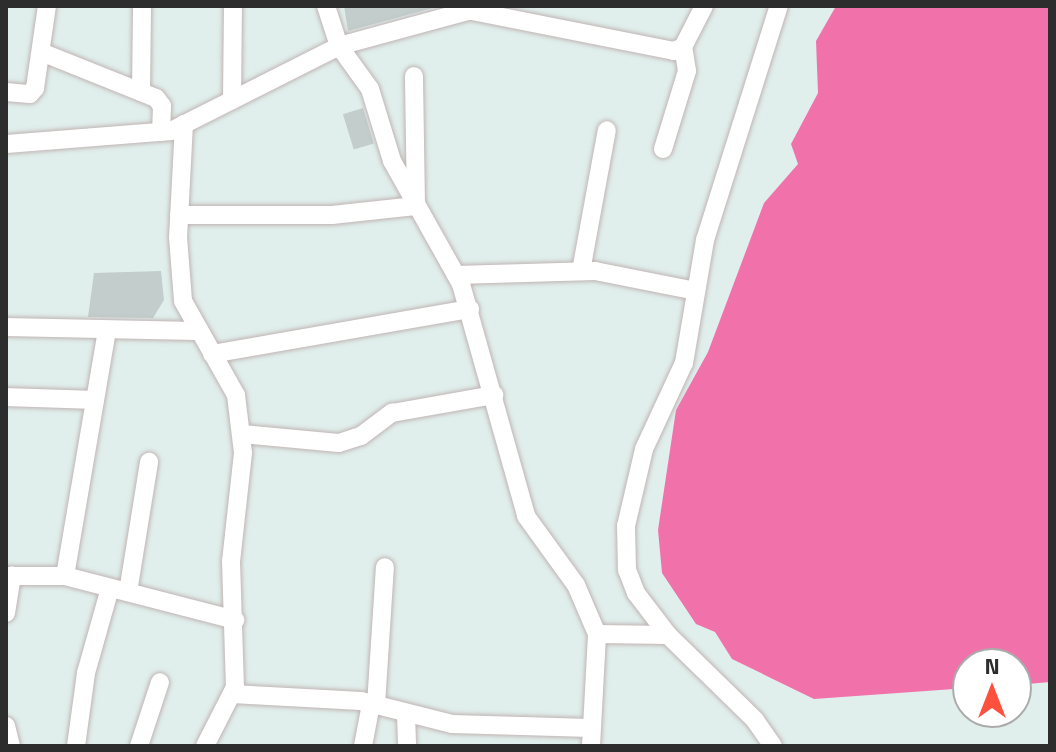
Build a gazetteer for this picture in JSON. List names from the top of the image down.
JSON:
{
  "north": "top"
}
